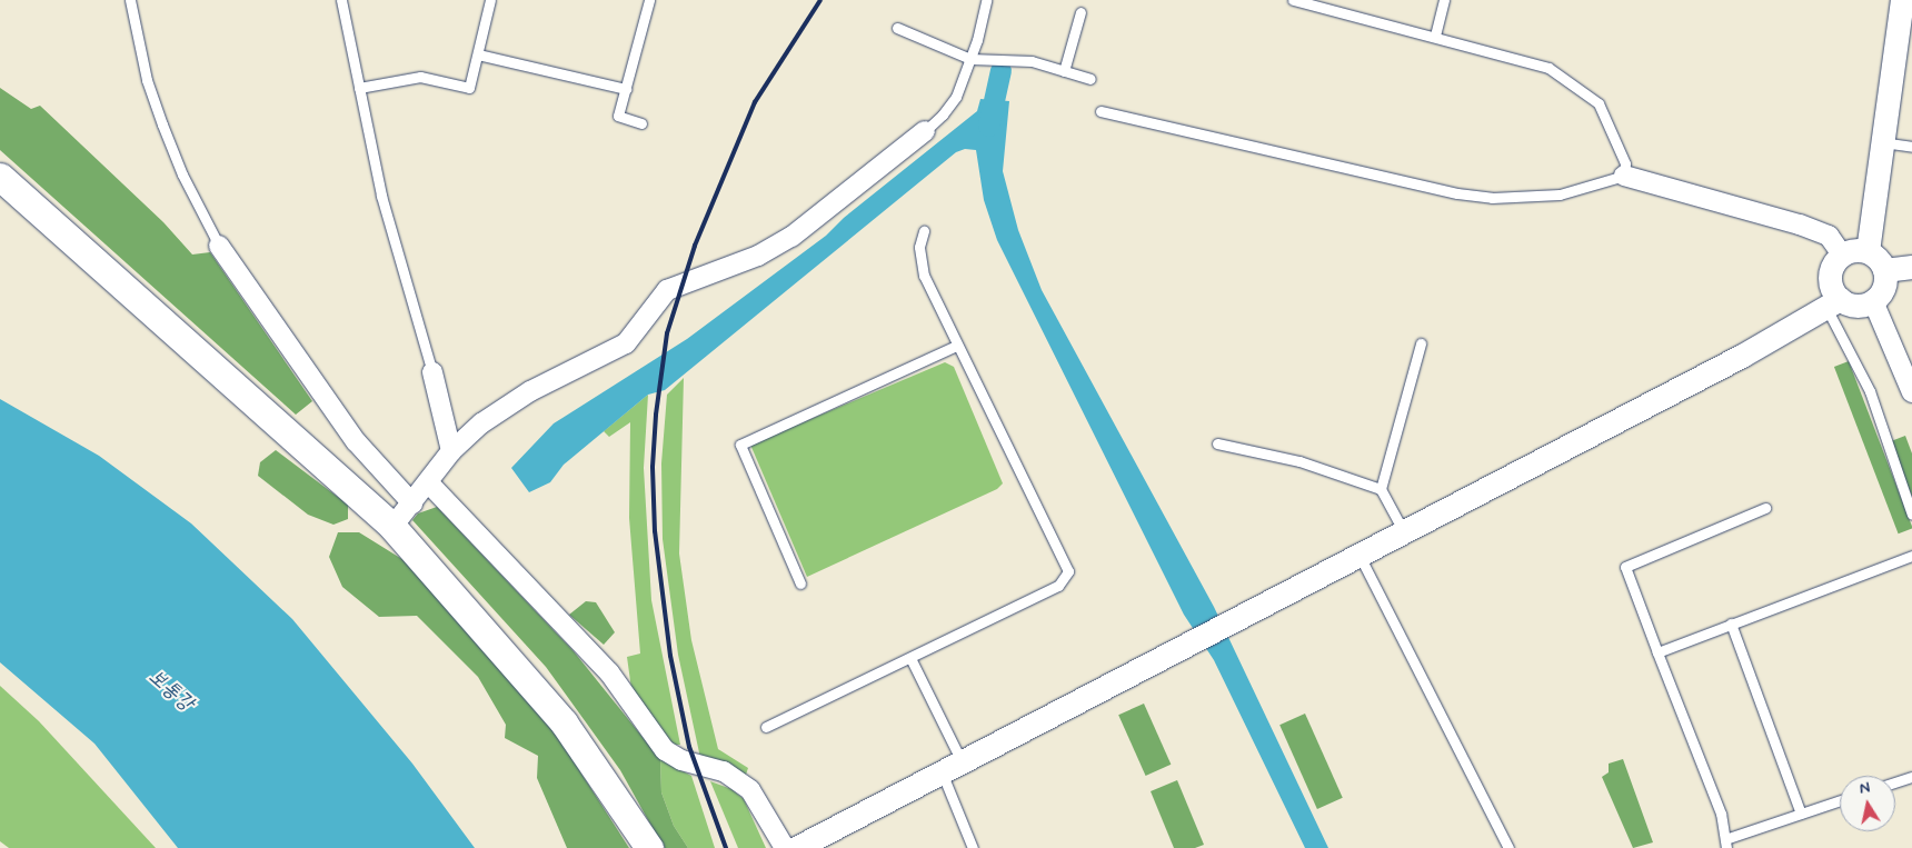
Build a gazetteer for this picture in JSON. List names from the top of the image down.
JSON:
{
  "water": ["보통강"],
  "north": "top"
}
